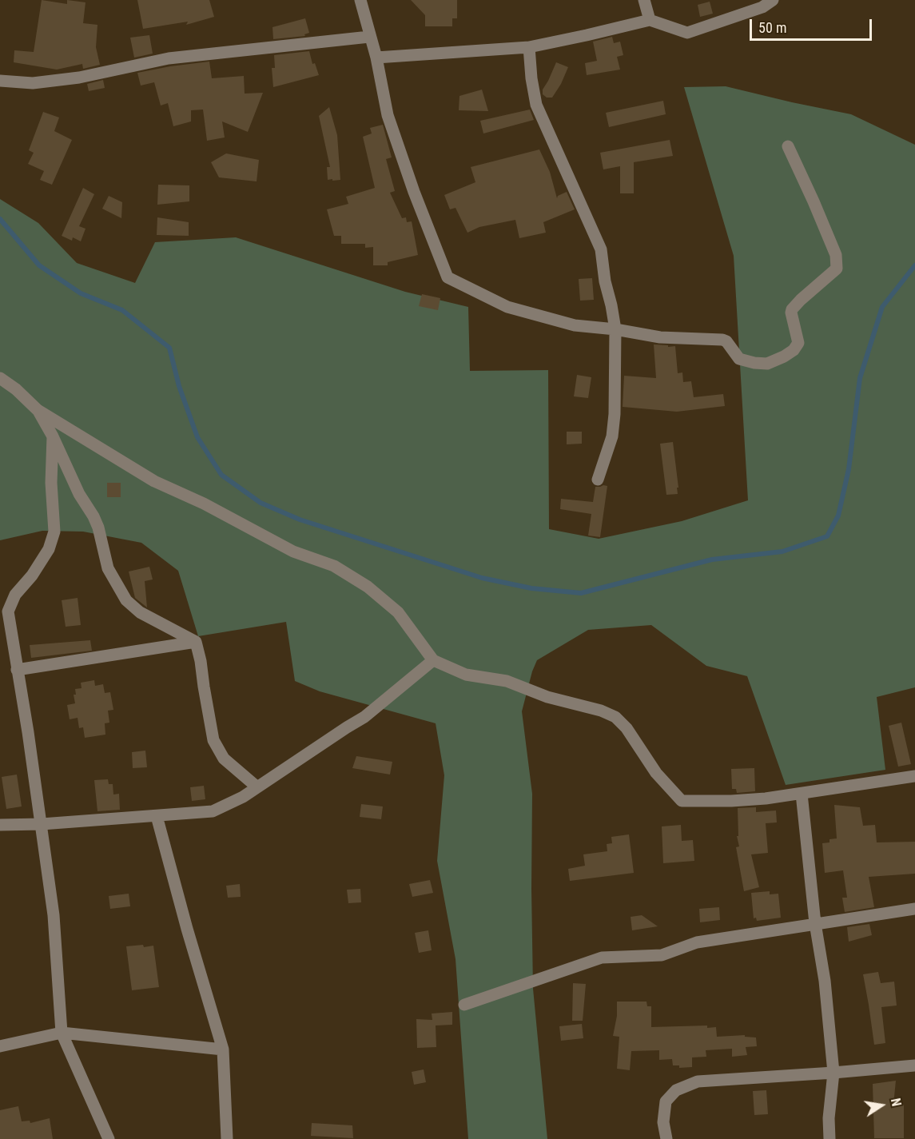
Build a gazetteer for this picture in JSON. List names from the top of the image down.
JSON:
{
  "scale_bar": "50 m",
  "north": "right"
}
